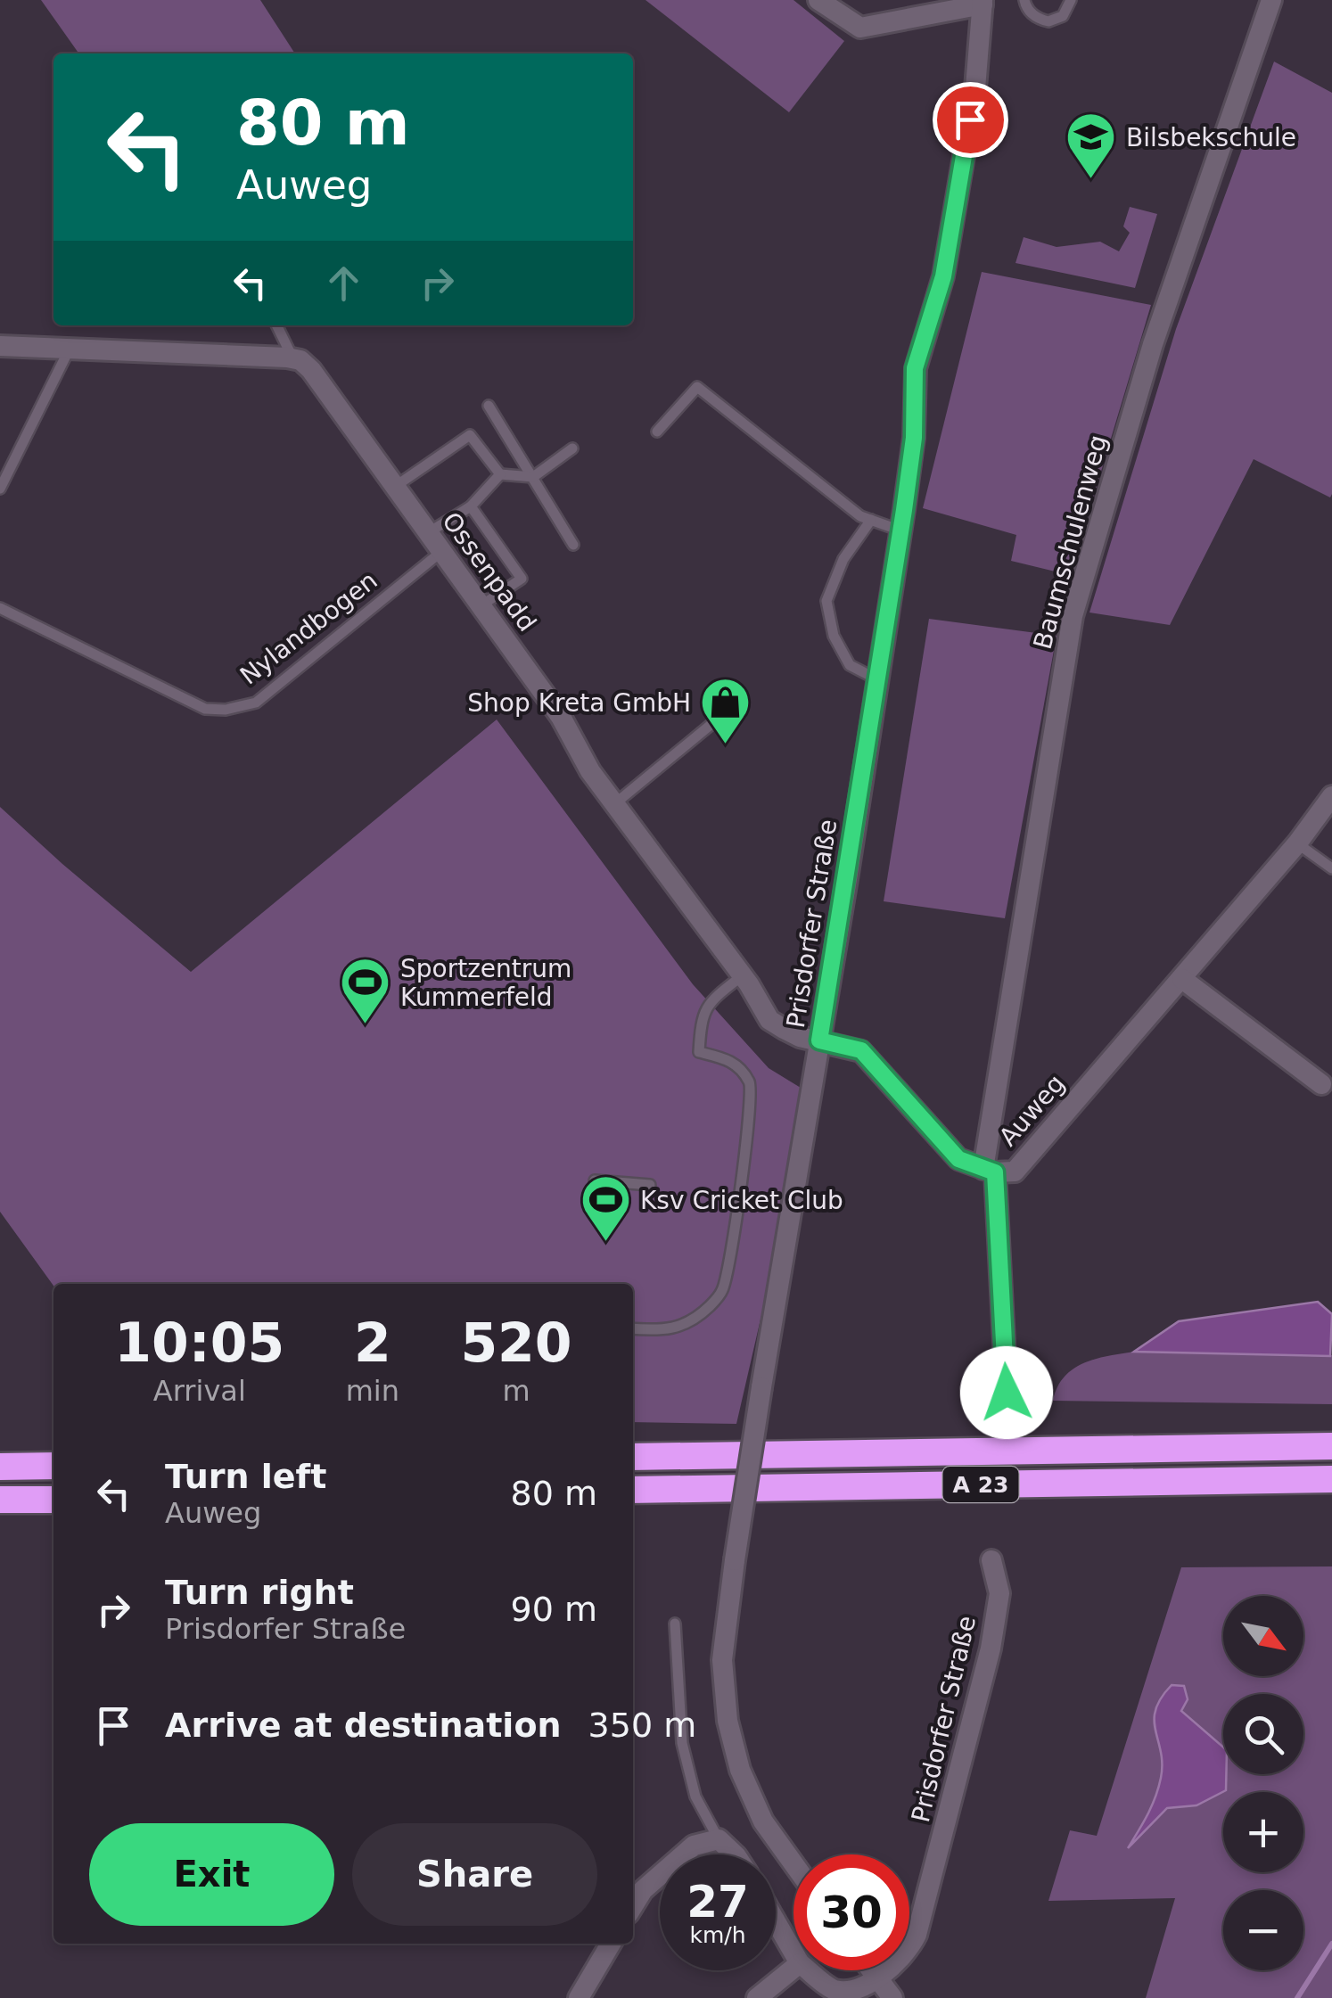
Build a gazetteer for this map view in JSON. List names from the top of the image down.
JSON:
{
  "streets": {
    "highway": ["A 23"],
    "street": [
      "Baumschulenweg",
      "Ossenpadd",
      "Prisdorfer Straße",
      "Auweg"
    ],
    "lane": ["Nylandbogen"]
  },
  "crossings": [
    ["Baumschulenweg", "Auweg"],
    ["Ossenpadd", "Nylandbogen"],
    ["Ossenpadd", "Prisdorfer Straße"],
    ["Ossenpadd", "Auweg"],
    ["Prisdorfer Straße", "Auweg"]
  ],
  "places": {
    "school or university": ["Bilsbekschule"],
    "shop": ["Shop Kreta GmbH"],
    "sports": ["Sportzentrum Kummerfeld", "Ksv Cricket Club"]
  },
  "north": "bottom right",
  "page": {
    "turn": ["80 m", "Auweg"],
    "eta": [
      "10:05",
      "Arrival",
      "2",
      "min",
      "520",
      "m"
    ],
    "list": [
      {
        "name": "Turn left",
        "note": "Auweg",
        "value": "80 m"
      },
      {
        "name": "Turn right",
        "note": "Prisdorfer Straße",
        "value": "90 m"
      },
      {
        "name": "Arrive at destination",
        "value": "350 m"
      }
    ],
    "map_buttons": ["+", "−"],
    "buttons": ["Exit", "Share"],
    "speed": "27 km/h",
    "limit": "30"
  }
}
